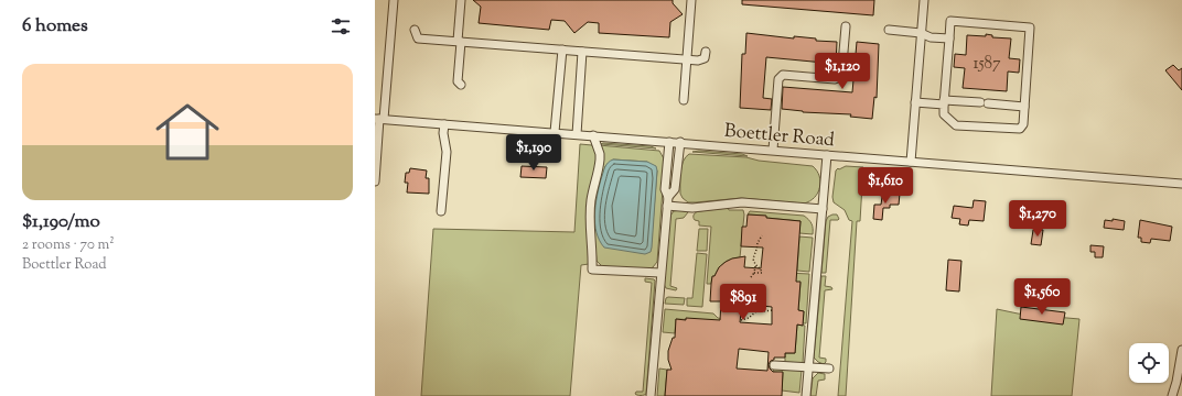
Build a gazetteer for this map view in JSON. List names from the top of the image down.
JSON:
{
  "streets": {
    "street": ["Boettler Road"]
  },
  "house_numbers": ["1587"],
  "page": {
    "heading": "6 homes",
    "list": [
      {
        "name": "$1,190/mo",
        "note": "2 rooms · 70 m² · Boettler Road"
      }
    ],
    "price": [
      "$1,120",
      "$1,190",
      "$1,610",
      "$1,270",
      "$1,560",
      "$891"
    ]
  }
}
